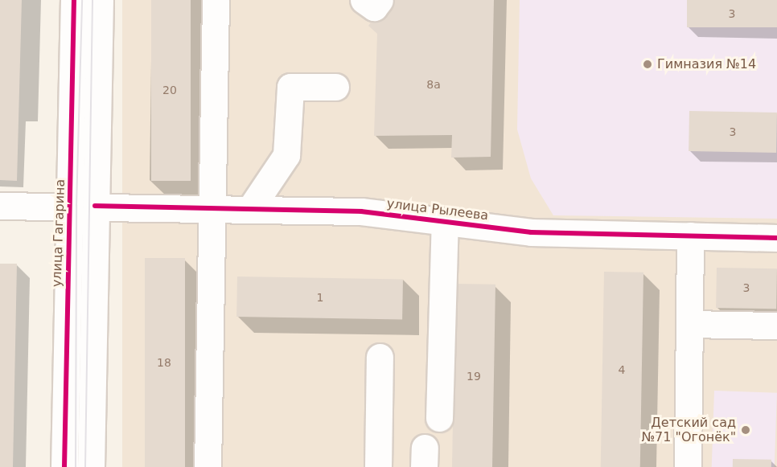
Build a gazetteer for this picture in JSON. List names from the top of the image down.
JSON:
{
  "streets": {
    "street": ["улица Рылеева", "улица Гагарина"]
  },
  "crossings": [
    ["улица Рылеева", "улица Гагарина"]
  ],
  "places": ["Гимназия №14", "Детский сад №71 \"Огонёк\""],
  "house_numbers": [
    "3",
    "8а",
    "20",
    "3",
    "3",
    "1",
    "18",
    "4",
    "19"
  ]
}
